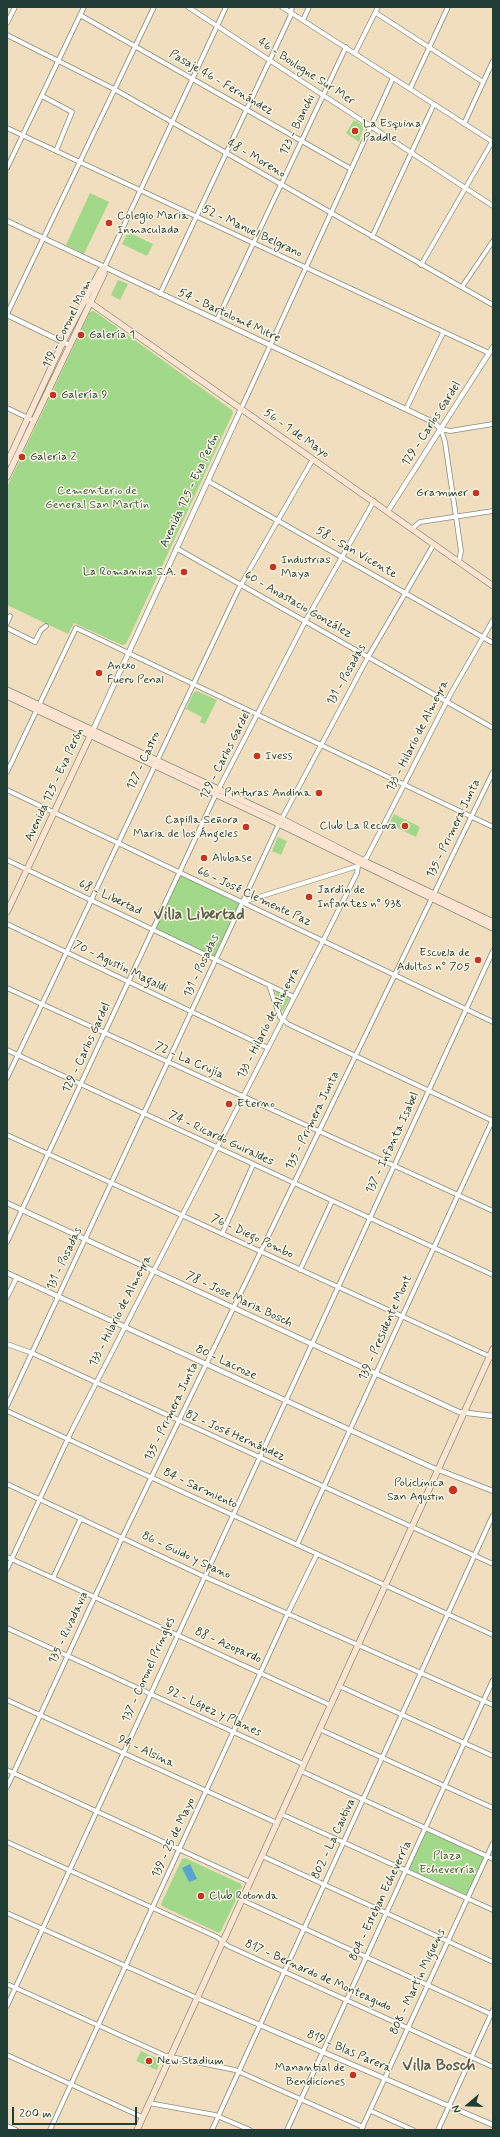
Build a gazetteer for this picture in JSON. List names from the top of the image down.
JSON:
{
  "streets": {
    "main road": ["119 - Coronel Mom", "56 - 1 de Mayo", "Avenida 125 - Eva Perón"],
    "street": [
      "46 - Boulogne Sur Mer",
      "Pasaje 46 - Fernández",
      "123 - Bianchi",
      "48 - Moreno",
      "52 - Manuel Belgrano",
      "54 - Bartolomé Mitre",
      "129 - Carlos Gardel",
      "58 - San Vicente",
      "60 - Anastacio González",
      "131 - Posadas",
      "133 - Hilario de Almeyra",
      "127 - Castro",
      "135 - Primera Junta",
      "66 - José Clemente Paz",
      "68 - Libertad",
      "70 - Agustín Magaldi",
      "72 - La Crujía",
      "74 - Ricardo Guiraldes",
      "137 - Infanta Isabel",
      "76 - Diego Pombo",
      "78 - Jose Maria Bosch",
      "139 - Presidente Mont",
      "80 - Lacroze",
      "82 - José Hernández",
      "84 - Sarmiento",
      "86 - Guido y Spano",
      "135 - Rivadavia",
      "88 - Azopardo",
      "137 - Coronel Pringles",
      "92 - López y Planes",
      "94 - Alsina",
      "139 - 25 de Mayo",
      "802 - La Cautiva",
      "804 - Esteban Echeverría",
      "817 - Bernardo de Monteagudo",
      "808 - Martín Miguens",
      "819 - Blas Parera"
    ]
  },
  "crossings": [
    ["46 - Boulogne Sur Mer", "123 - Bianchi"],
    ["46 - Boulogne Sur Mer", "Avenida 125 - Eva Perón"],
    ["Pasaje 46 - Fernández", "123 - Bianchi"],
    ["Pasaje 46 - Fernández", "Avenida 125 - Eva Perón"],
    ["123 - Bianchi", "48 - Moreno"],
    ["123 - Bianchi", "52 - Manuel Belgrano"],
    ["123 - Bianchi", "54 - Bartolomé Mitre"],
    ["48 - Moreno", "Avenida 125 - Eva Perón"],
    ["52 - Manuel Belgrano", "129 - Carlos Gardel"],
    ["52 - Manuel Belgrano", "Avenida 125 - Eva Perón"],
    ["54 - Bartolomé Mitre", "119 - Coronel Mom"],
    ["54 - Bartolomé Mitre", "129 - Carlos Gardel"],
    ["54 - Bartolomé Mitre", "Avenida 125 - Eva Perón"],
    ["119 - Coronel Mom", "56 - 1 de Mayo"],
    ["129 - Carlos Gardel", "56 - 1 de Mayo"],
    ["129 - Carlos Gardel", "58 - San Vicente"],
    ["129 - Carlos Gardel", "60 - Anastacio González"],
    ["129 - Carlos Gardel", "66 - José Clemente Paz"],
    ["129 - Carlos Gardel", "68 - Libertad"],
    ["129 - Carlos Gardel", "70 - Agustín Magaldi"],
    ["129 - Carlos Gardel", "72 - La Crujía"],
    ["129 - Carlos Gardel", "74 - Ricardo Guiraldes"],
    ["129 - Carlos Gardel", "76 - Diego Pombo"],
    ["129 - Carlos Gardel", "78 - Jose Maria Bosch"],
    ["56 - 1 de Mayo", "Avenida 125 - Eva Perón"],
    ["56 - 1 de Mayo", "131 - Posadas"],
    ["56 - 1 de Mayo", "127 - Castro"],
    ["Avenida 125 - Eva Perón", "58 - San Vicente"],
    ["Avenida 125 - Eva Perón", "60 - Anastacio González"],
    ["Avenida 125 - Eva Perón", "66 - José Clemente Paz"],
    ["Avenida 125 - Eva Perón", "68 - Libertad"],
    ["58 - San Vicente", "131 - Posadas"],
    ["58 - San Vicente", "133 - Hilario de Almeyra"],
    ["58 - San Vicente", "127 - Castro"],
    ["60 - Anastacio González", "131 - Posadas"],
    ["60 - Anastacio González", "133 - Hilario de Almeyra"],
    ["60 - Anastacio González", "127 - Castro"],
    ["131 - Posadas", "66 - José Clemente Paz"],
    ["131 - Posadas", "68 - Libertad"],
    ["131 - Posadas", "70 - Agustín Magaldi"],
    ["131 - Posadas", "72 - La Crujía"],
    ["131 - Posadas", "74 - Ricardo Guiraldes"],
    ["131 - Posadas", "76 - Diego Pombo"],
    ["131 - Posadas", "78 - Jose Maria Bosch"],
    ["131 - Posadas", "80 - Lacroze"],
    ["131 - Posadas", "82 - José Hernández"],
    ["133 - Hilario de Almeyra", "66 - José Clemente Paz"],
    ["133 - Hilario de Almeyra", "68 - Libertad"],
    ["133 - Hilario de Almeyra", "70 - Agustín Magaldi"],
    ["133 - Hilario de Almeyra", "72 - La Crujía"],
    ["133 - Hilario de Almeyra", "74 - Ricardo Guiraldes"],
    ["133 - Hilario de Almeyra", "76 - Diego Pombo"],
    ["133 - Hilario de Almeyra", "78 - Jose Maria Bosch"],
    ["133 - Hilario de Almeyra", "80 - Lacroze"],
    ["133 - Hilario de Almeyra", "82 - José Hernández"],
    ["133 - Hilario de Almeyra", "84 - Sarmiento"],
    ["133 - Hilario de Almeyra", "86 - Guido y Spano"],
    ["133 - Hilario de Almeyra", "88 - Azopardo"],
    ["127 - Castro", "66 - José Clemente Paz"],
    ["127 - Castro", "68 - Libertad"],
    ["127 - Castro", "70 - Agustín Magaldi"],
    ["127 - Castro", "72 - La Crujía"],
    ["127 - Castro", "74 - Ricardo Guiraldes"],
    ["135 - Primera Junta", "66 - José Clemente Paz"],
    ["135 - Primera Junta", "72 - La Crujía"],
    ["135 - Primera Junta", "74 - Ricardo Guiraldes"],
    ["135 - Primera Junta", "76 - Diego Pombo"],
    ["135 - Primera Junta", "78 - Jose Maria Bosch"],
    ["135 - Primera Junta", "80 - Lacroze"],
    ["135 - Primera Junta", "82 - José Hernández"],
    ["135 - Primera Junta", "84 - Sarmiento"],
    ["135 - Primera Junta", "135 - Rivadavia"],
    ["66 - José Clemente Paz", "137 - Infanta Isabel"],
    ["72 - La Crujía", "137 - Infanta Isabel"],
    ["72 - La Crujía", "139 - Presidente Mont"],
    ["74 - Ricardo Guiraldes", "137 - Infanta Isabel"],
    ["74 - Ricardo Guiraldes", "139 - Presidente Mont"],
    ["137 - Infanta Isabel", "76 - Diego Pombo"],
    ["137 - Infanta Isabel", "78 - Jose Maria Bosch"],
    ["137 - Infanta Isabel", "137 - Coronel Pringles"],
    ["76 - Diego Pombo", "139 - Presidente Mont"],
    ["78 - Jose Maria Bosch", "139 - Presidente Mont"],
    ["78 - Jose Maria Bosch", "137 - Coronel Pringles"],
    ["139 - Presidente Mont", "80 - Lacroze"],
    ["139 - Presidente Mont", "82 - José Hernández"],
    ["139 - Presidente Mont", "84 - Sarmiento"],
    ["80 - Lacroze", "137 - Coronel Pringles"],
    ["82 - José Hernández", "137 - Coronel Pringles"],
    ["82 - José Hernández", "802 - La Cautiva"],
    ["84 - Sarmiento", "135 - Rivadavia"],
    ["84 - Sarmiento", "137 - Coronel Pringles"],
    ["84 - Sarmiento", "139 - 25 de Mayo"],
    ["84 - Sarmiento", "802 - La Cautiva"],
    ["86 - Guido y Spano", "135 - Rivadavia"],
    ["86 - Guido y Spano", "137 - Coronel Pringles"],
    ["86 - Guido y Spano", "139 - 25 de Mayo"],
    ["86 - Guido y Spano", "802 - La Cautiva"],
    ["86 - Guido y Spano", "804 - Esteban Echeverría"],
    ["135 - Rivadavia", "88 - Azopardo"],
    ["135 - Rivadavia", "92 - López y Planes"],
    ["135 - Rivadavia", "94 - Alsina"],
    ["88 - Azopardo", "137 - Coronel Pringles"],
    ["88 - Azopardo", "139 - 25 de Mayo"],
    ["137 - Coronel Pringles", "92 - López y Planes"],
    ["137 - Coronel Pringles", "94 - Alsina"],
    ["137 - Coronel Pringles", "817 - Bernardo de Monteagudo"],
    ["92 - López y Planes", "139 - 25 de Mayo"],
    ["94 - Alsina", "139 - 25 de Mayo"],
    ["139 - 25 de Mayo", "817 - Bernardo de Monteagudo"],
    ["802 - La Cautiva", "817 - Bernardo de Monteagudo"],
    ["802 - La Cautiva", "819 - Blas Parera"],
    ["804 - Esteban Echeverría", "817 - Bernardo de Monteagudo"],
    ["804 - Esteban Echeverría", "819 - Blas Parera"],
    ["817 - Bernardo de Monteagudo", "808 - Martín Miguens"],
    ["808 - Martín Miguens", "819 - Blas Parera"]
  ],
  "districts": ["Villa Libertad", "Villa Bosch"],
  "parks": ["Cementerio de General San Martín", "Plaza Echeverría"],
  "places": [
    "La Esquina Paddle",
    "Colegio Maria Inmaculada",
    "Galería 1",
    "Galería 9",
    "Galería 2",
    "Grammer",
    "Industrias Maya",
    "La Romanina S.A.",
    "Anexo Fuero Penal",
    "Ivess",
    "Pinturas Andina",
    "Club La Recova",
    "Capilla Señora Maria de los Ángeles",
    "Alubase",
    "Jardín de Infantes nº 938",
    "Escuela de Adultos nº 705",
    "Eterno",
    "Policlinica San Agustin",
    "Club Rotonda",
    "New Stadium",
    "Manantial de Bendiciones"
  ],
  "scale_bar": "200 m",
  "north": "left"
}
